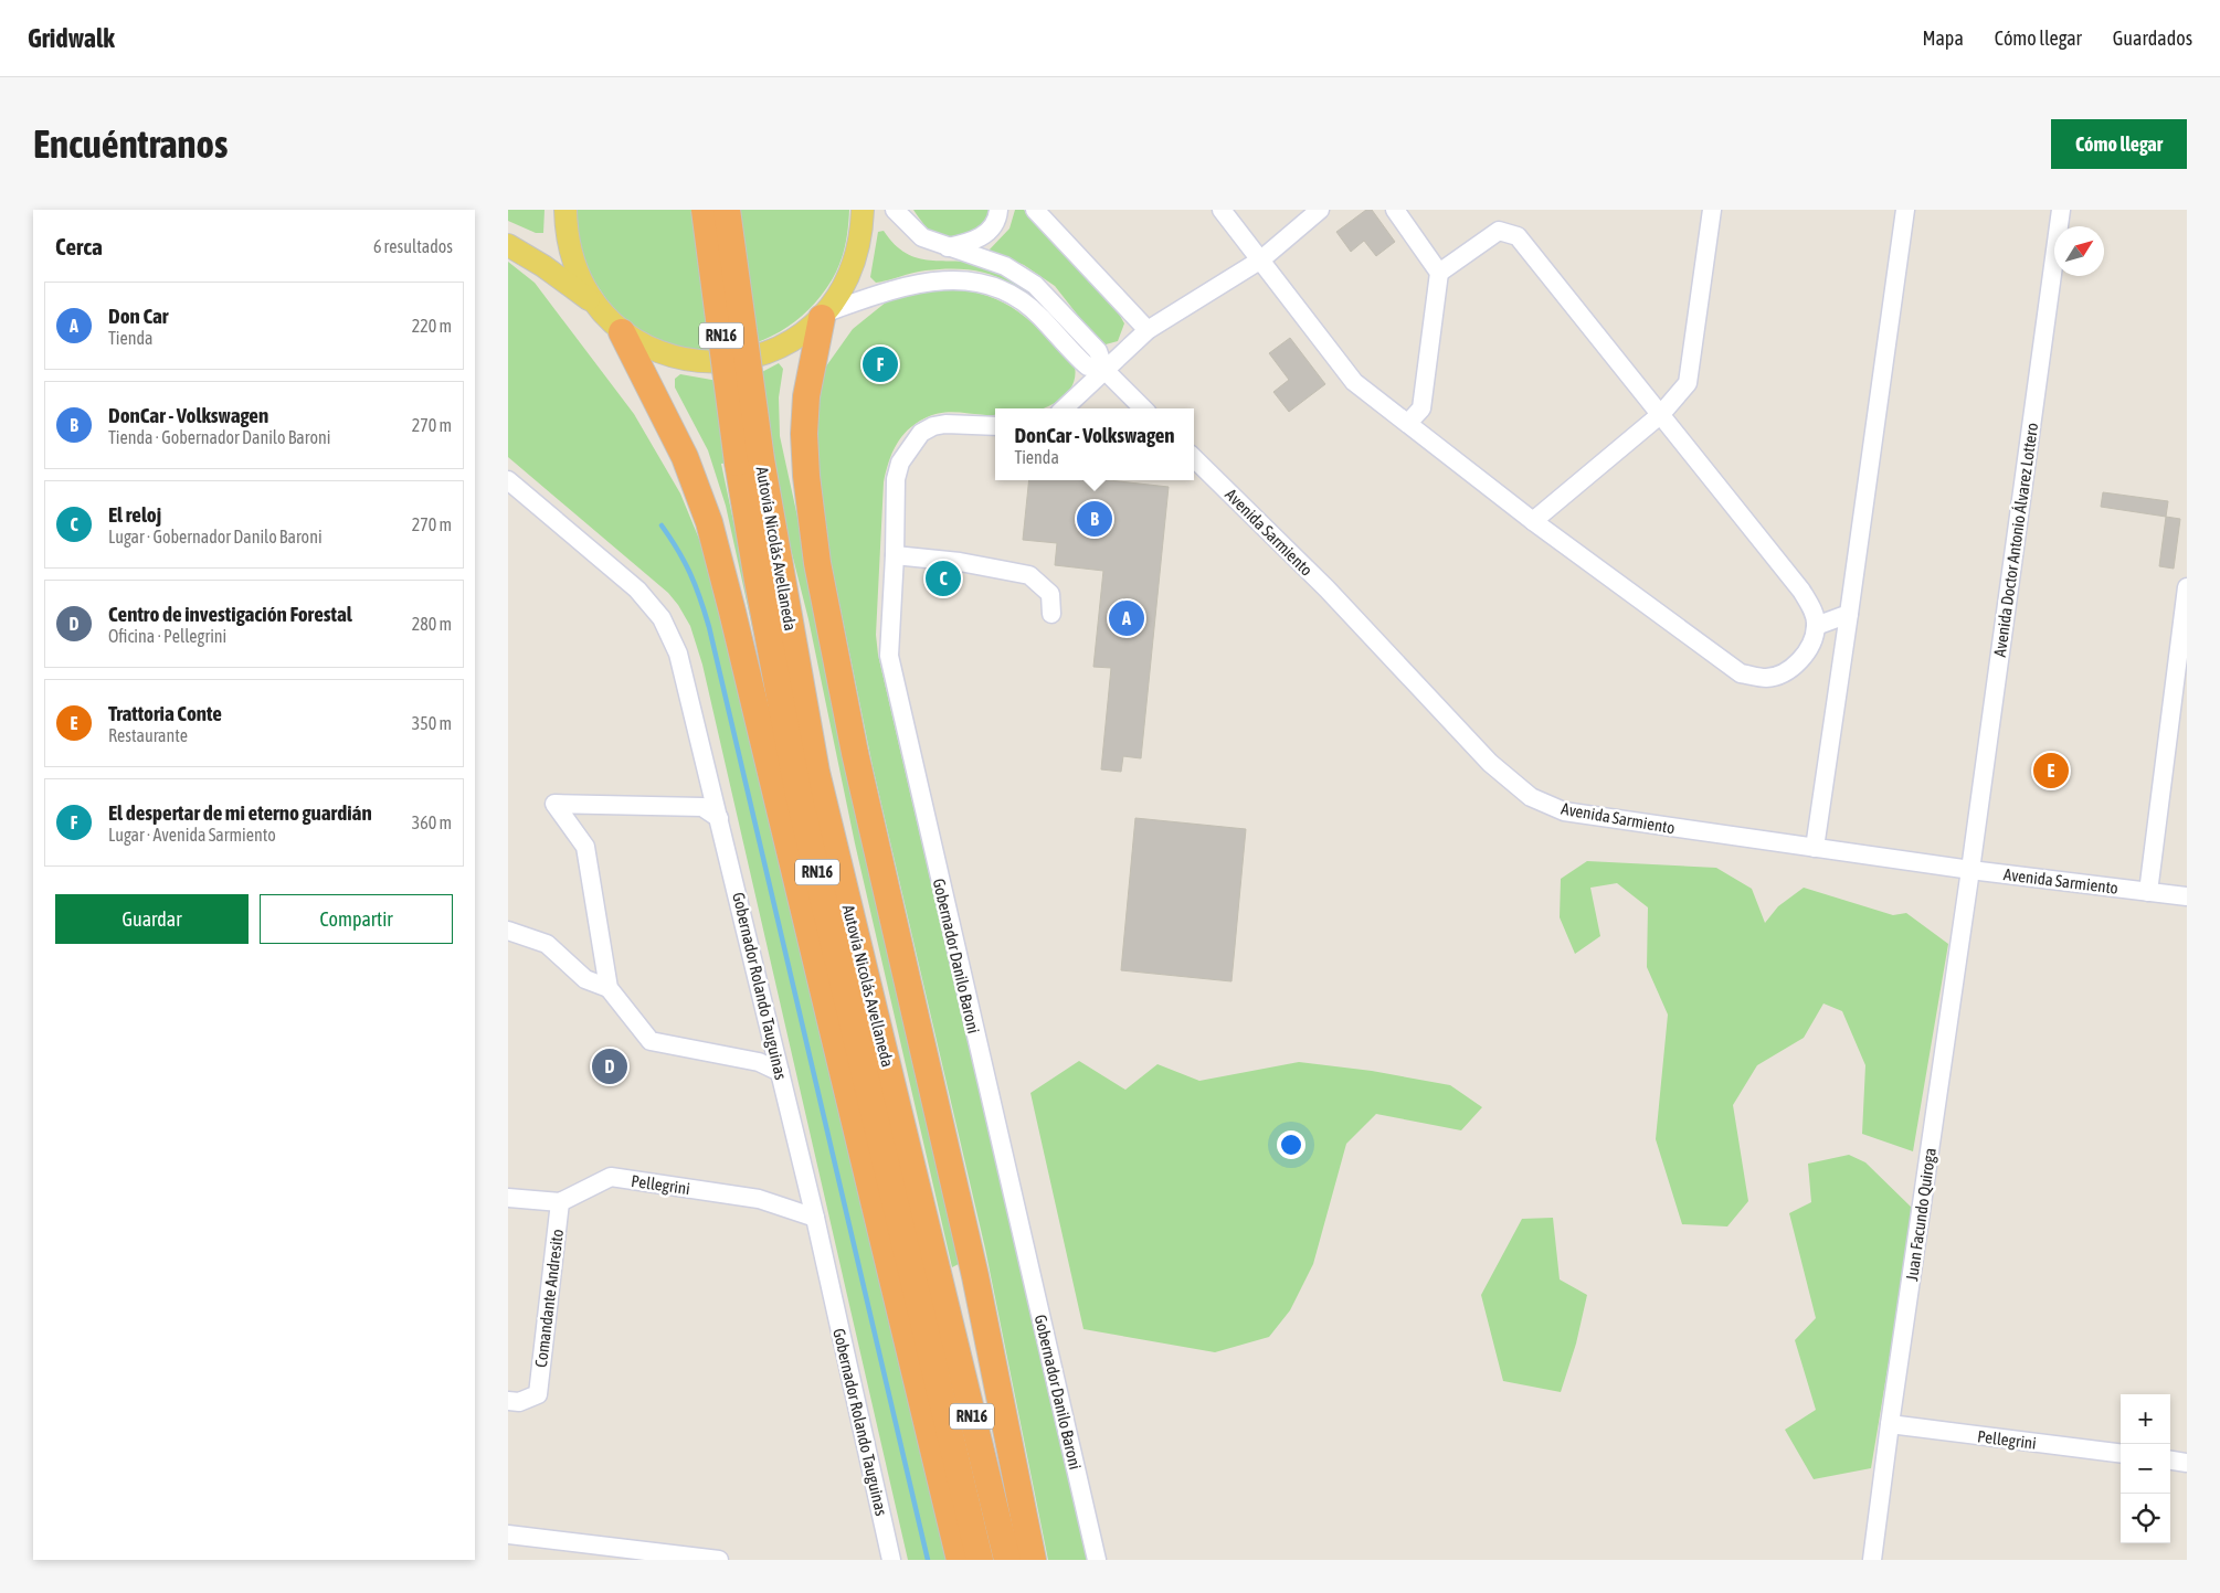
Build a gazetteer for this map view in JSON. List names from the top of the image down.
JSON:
{
  "streets": {
    "highway": ["RN16", "Autovía Nicolás Avellaneda"],
    "street": [
      "Avenida Sarmiento",
      "Avenida Doctor Antonio Álvarez Lottero",
      "Gobernador Danilo Baroni",
      "Gobernador Rolando Tauguinas",
      "Pellegrini",
      "Juan Facundo Quiroga",
      "Comandante Andresito"
    ]
  },
  "crossings": [
    ["Avenida Sarmiento", "Avenida Doctor Antonio Álvarez Lottero"],
    ["Avenida Sarmiento", "Juan Facundo Quiroga"],
    ["Avenida Doctor Antonio Álvarez Lottero", "Juan Facundo Quiroga"],
    ["Gobernador Rolando Tauguinas", "Pellegrini"],
    ["Pellegrini", "Juan Facundo Quiroga"],
    ["Pellegrini", "Comandante Andresito"]
  ],
  "north": "top right",
  "page": {
    "header": "Gridwalk",
    "nav": ["Mapa", "Cómo llegar", "Guardados"],
    "buttons": [
      "Cómo llegar",
      ["Guardar", "Compartir"]
    ],
    "title": "Encuéntranos",
    "heading": ["Cerca", "6 resultados"],
    "list": [
      {
        "mark": "A",
        "name": "Don Car",
        "note": "Tienda",
        "value": "220 m"
      },
      {
        "mark": "B",
        "name": "DonCar - Volkswagen",
        "note": "Tienda · Gobernador Danilo Baroni",
        "value": "270 m"
      },
      {
        "mark": "C",
        "name": "El reloj",
        "note": "Lugar · Gobernador Danilo Baroni",
        "value": "270 m"
      },
      {
        "mark": "D",
        "name": "Centro de investigación Forestal",
        "note": "Oficina · Pellegrini",
        "value": "280 m"
      },
      {
        "mark": "E",
        "name": "Trattoria Conte",
        "note": "Restaurante",
        "value": "350 m"
      },
      {
        "mark": "F",
        "name": "El despertar de mi eterno guardián",
        "note": "Lugar · Avenida Sarmiento",
        "value": "360 m"
      }
    ],
    "pins": [
      "F",
      "B",
      "C",
      "A",
      "E",
      "D"
    ],
    "popup": ["DonCar - Volkswagen", "Tienda"],
    "map_buttons": ["+", "−"]
  }
}
